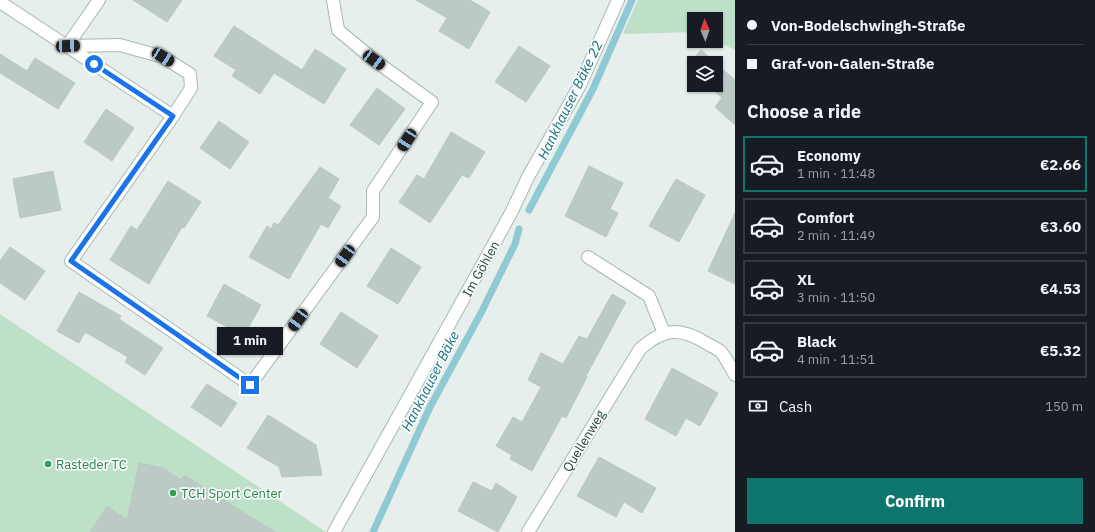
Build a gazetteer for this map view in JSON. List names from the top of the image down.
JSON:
{
  "streets": {
    "street": ["Im Göhlen", "Quellenweg"]
  },
  "water": ["Hankhauser Bäke 22", "Hankhauser Bäke"],
  "places": ["Rasteder TC", "TCH Sport Center"],
  "north": "top",
  "page": {
    "banner": ["Von-Bodelschwingh-Straße", "Graf-von-Galen-Straße"],
    "heading": "Choose a ride",
    "list": [
      {
        "name": "Economy",
        "note": "1 min · 11:48",
        "value": "€2.66"
      },
      {
        "name": "Comfort",
        "note": "2 min · 11:49",
        "value": "€3.60"
      },
      {
        "name": "XL",
        "note": "3 min · 11:50",
        "value": "€4.53"
      },
      {
        "name": "Black",
        "note": "4 min · 11:51",
        "value": "€5.32"
      }
    ],
    "bubble": "1 min",
    "pay": ["Cash", "150 m"],
    "buttons": "Confirm"
  }
}
